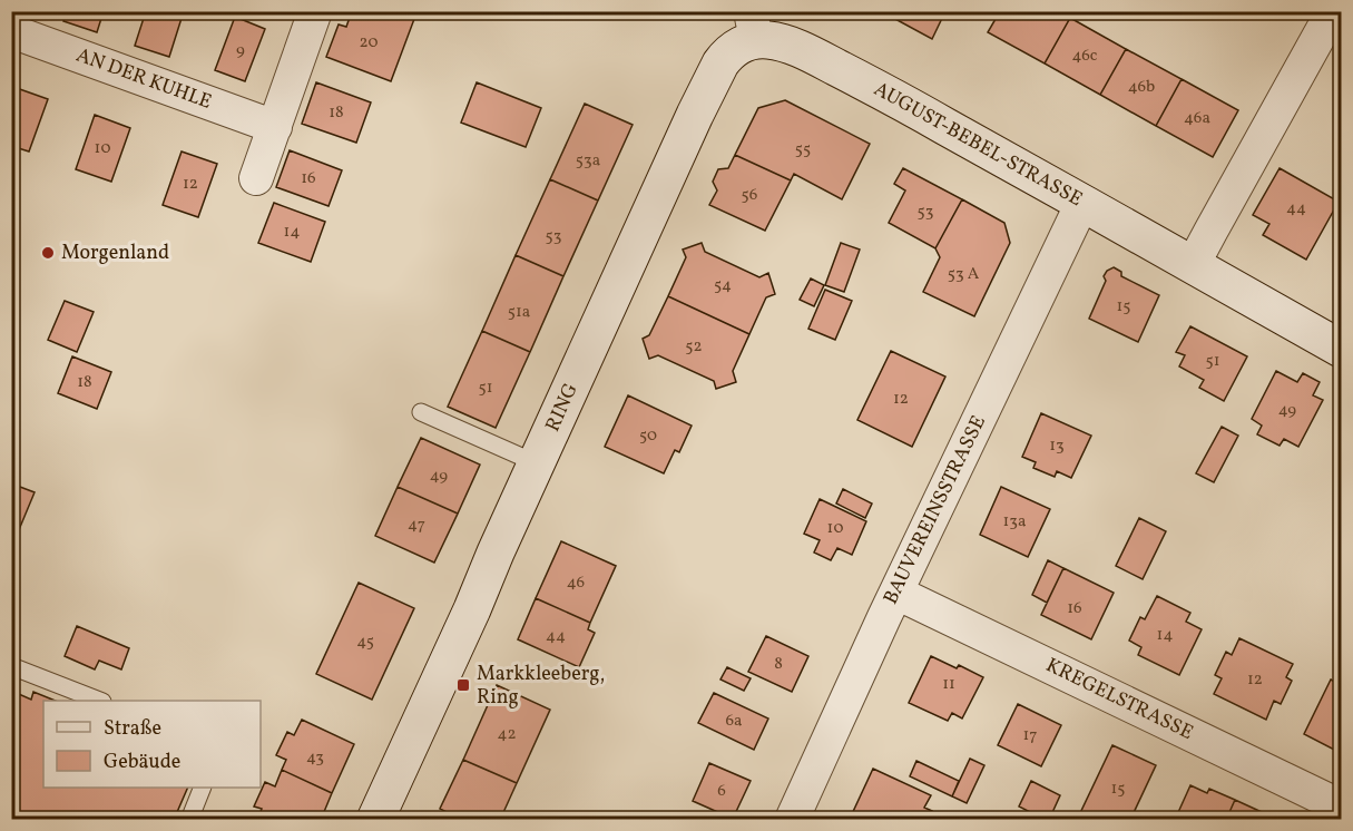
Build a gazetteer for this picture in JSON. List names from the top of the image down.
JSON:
{
  "streets": {
    "street": [
      "AN DER KUHLE",
      "AUGUST-BEBEL-STRASSE",
      "RING",
      "BAUVEREINSSTRASSE",
      "KREGELSTRASSE"
    ]
  },
  "crossings": [
    ["AUGUST-BEBEL-STRASSE", "RING"],
    ["AUGUST-BEBEL-STRASSE", "BAUVEREINSSTRASSE"],
    ["BAUVEREINSSTRASSE", "KREGELSTRASSE"]
  ],
  "places": {
    "other": ["Morgenland"],
    "transit": ["Markkleeberg, Ring"]
  },
  "house_numbers": [
    "20",
    "9",
    "46c",
    "46b",
    "18",
    "46a",
    "10",
    "55",
    "53a",
    "16",
    "12",
    "56",
    "44",
    "53",
    "14",
    "53",
    "53 A",
    "54",
    "15",
    "51a",
    "52",
    "51",
    "18",
    "51",
    "12",
    "49",
    "50",
    "13",
    "49",
    "13a",
    "47",
    "10",
    "46",
    "16",
    "14",
    "44",
    "45",
    "8",
    "12",
    "11",
    "6a",
    "42",
    "17",
    "43",
    "15",
    "6"
  ],
  "legend": ["Straße", "Gebäude"]
}
